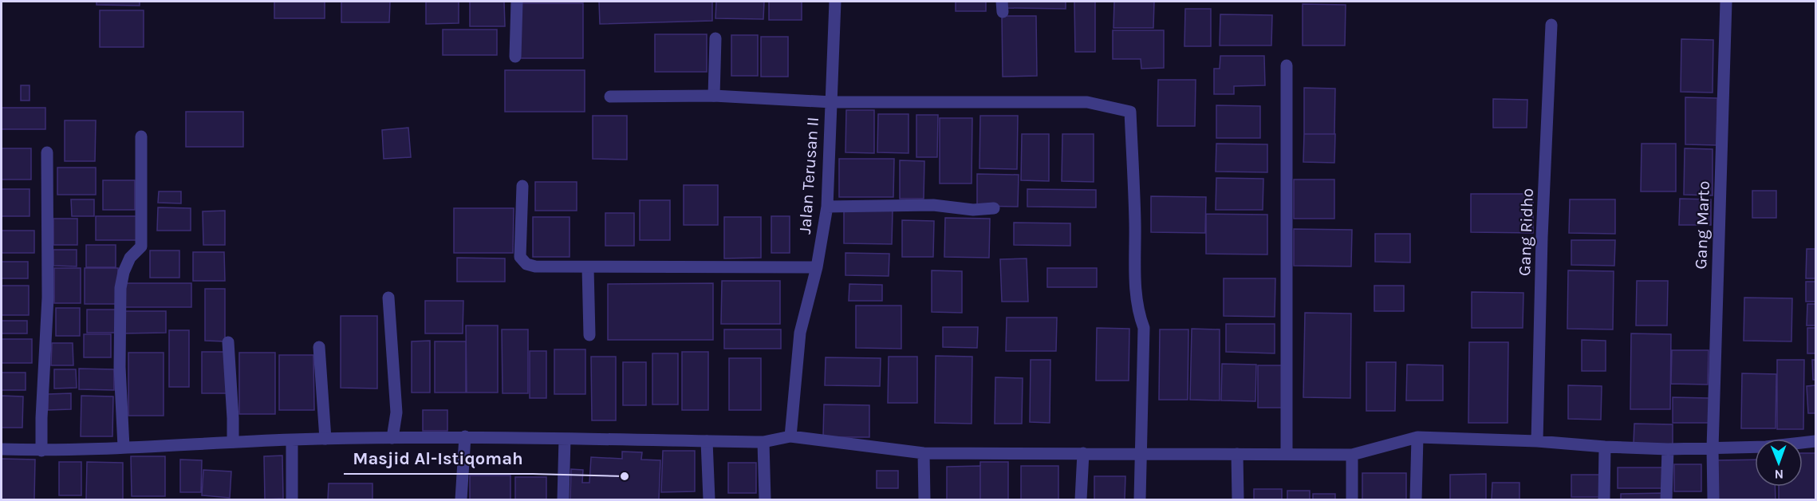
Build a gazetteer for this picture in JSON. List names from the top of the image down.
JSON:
{
  "streets": {
    "street": ["Jalan Terusan II", "Gang Marto", "Gang Ridho"]
  },
  "places": ["Masjid Al-Istiqomah"],
  "north": "bottom"
}
